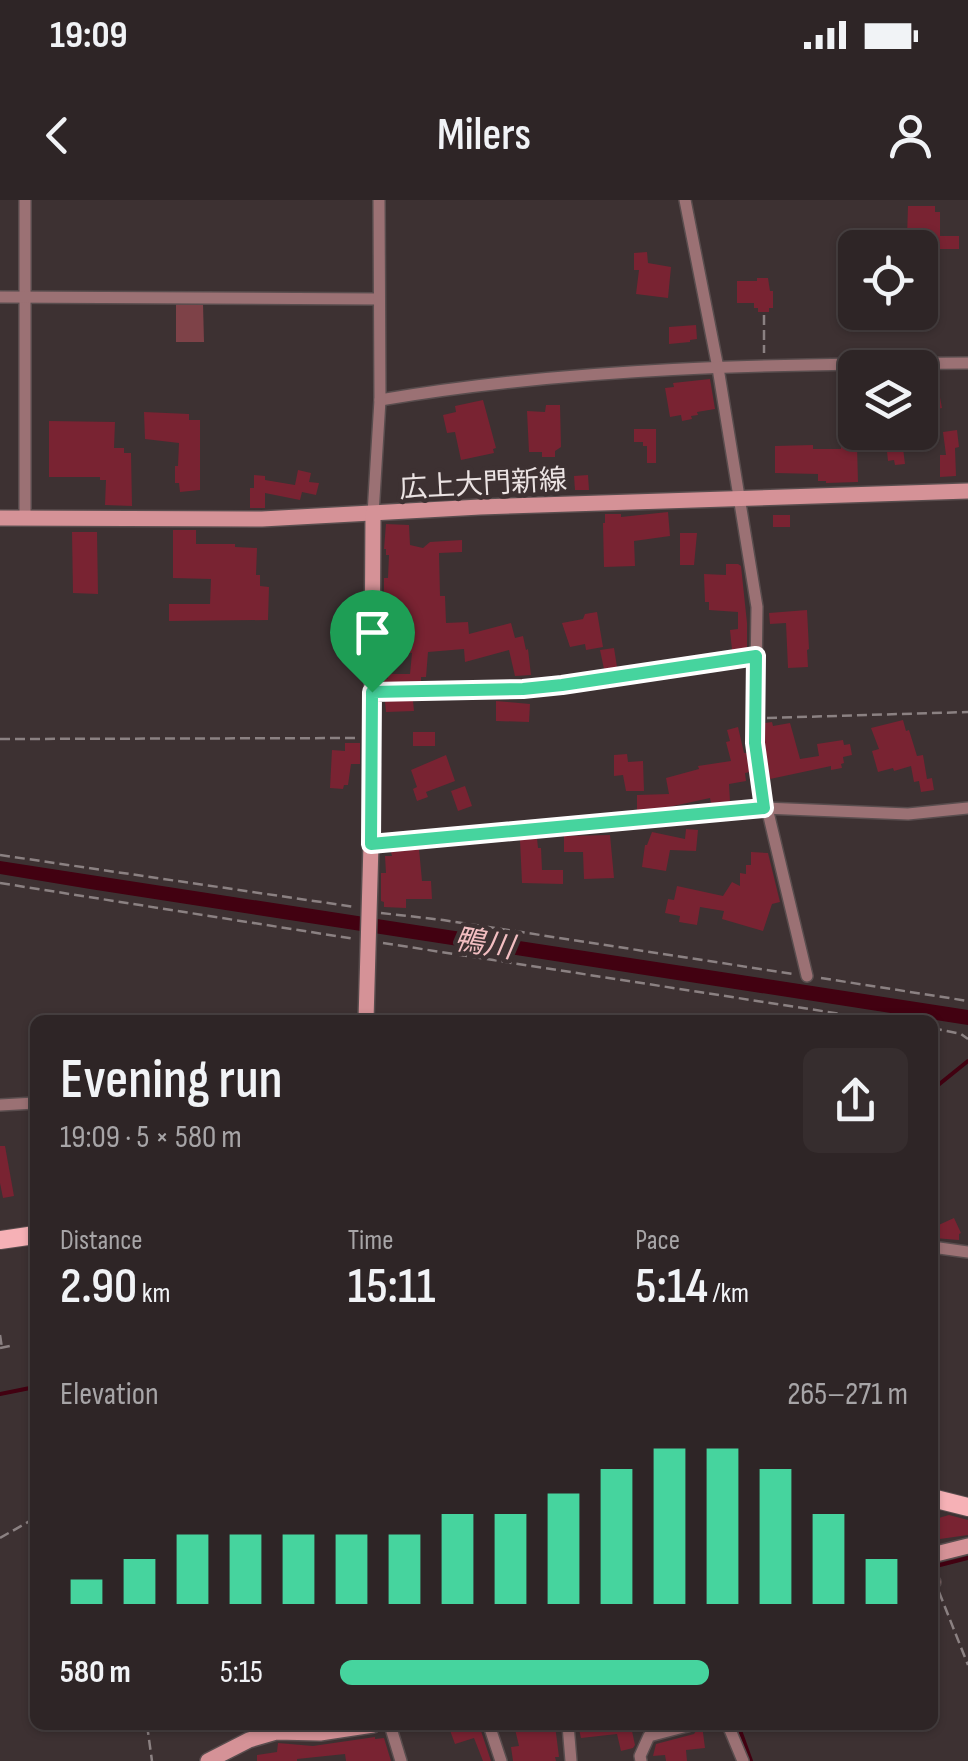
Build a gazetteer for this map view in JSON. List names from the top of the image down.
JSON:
{
  "streets": {
    "main road": ["広上大門新線"]
  },
  "water": ["鴨川"],
  "page": {
    "status": "19:09",
    "header": "Milers",
    "heading": ["Evening run", "19:09 · 5 × 580 m"],
    "stats": [
      ["Distance", "2.90 km"],
      ["Time", "15:11"],
      ["Pace", "5:14 /km"]
    ],
    "chart": ["Elevation", "265–271 m"],
    "list": [
      {
        "name": "580 m",
        "note": "5:15"
      }
    ]
  }
}
